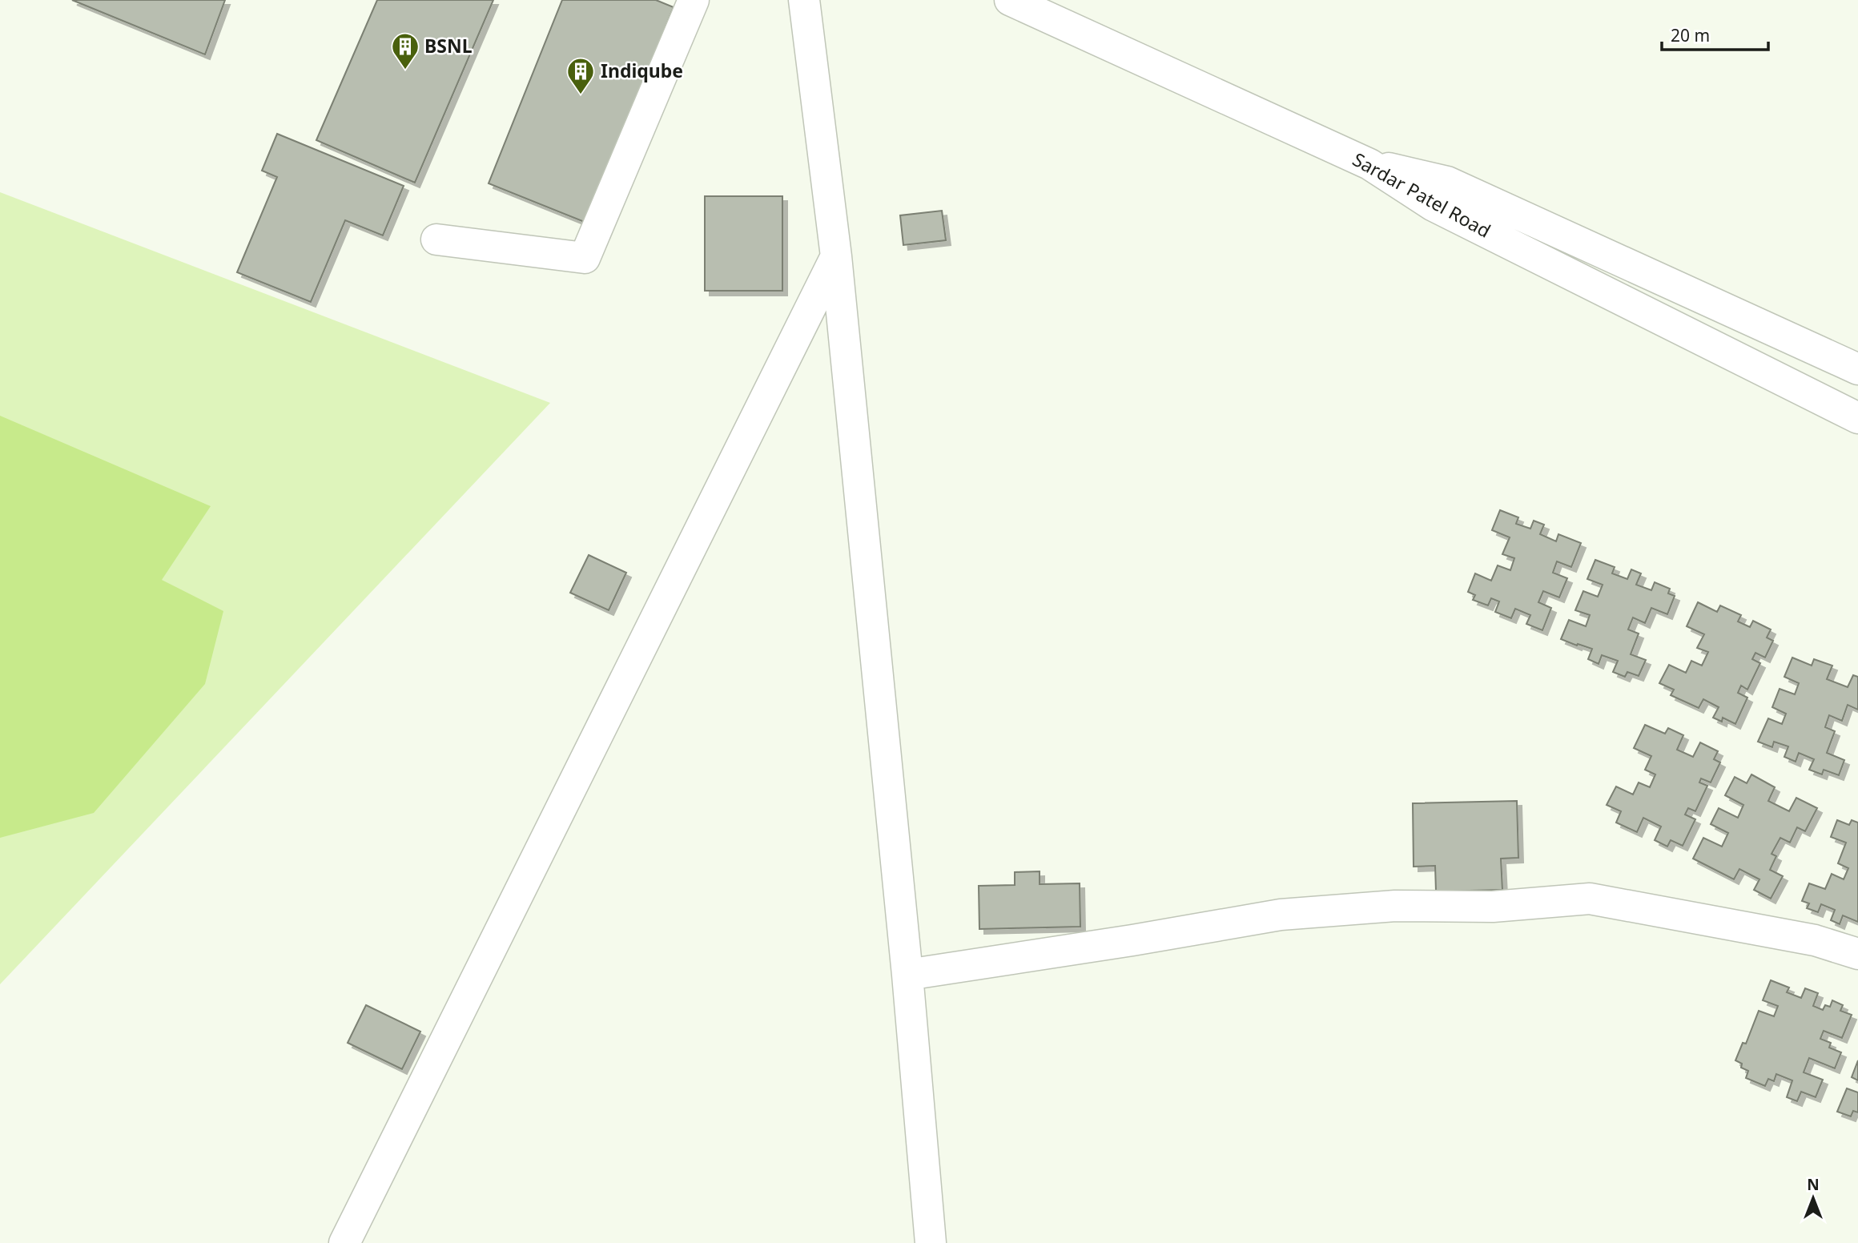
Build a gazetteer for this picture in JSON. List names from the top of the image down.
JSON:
{
  "streets": {
    "main road": ["Sardar Patel Road"]
  },
  "places": {
    "building": ["BSNL", "Indiqube"]
  },
  "scale_bar": "20 m",
  "north": "top"
}
